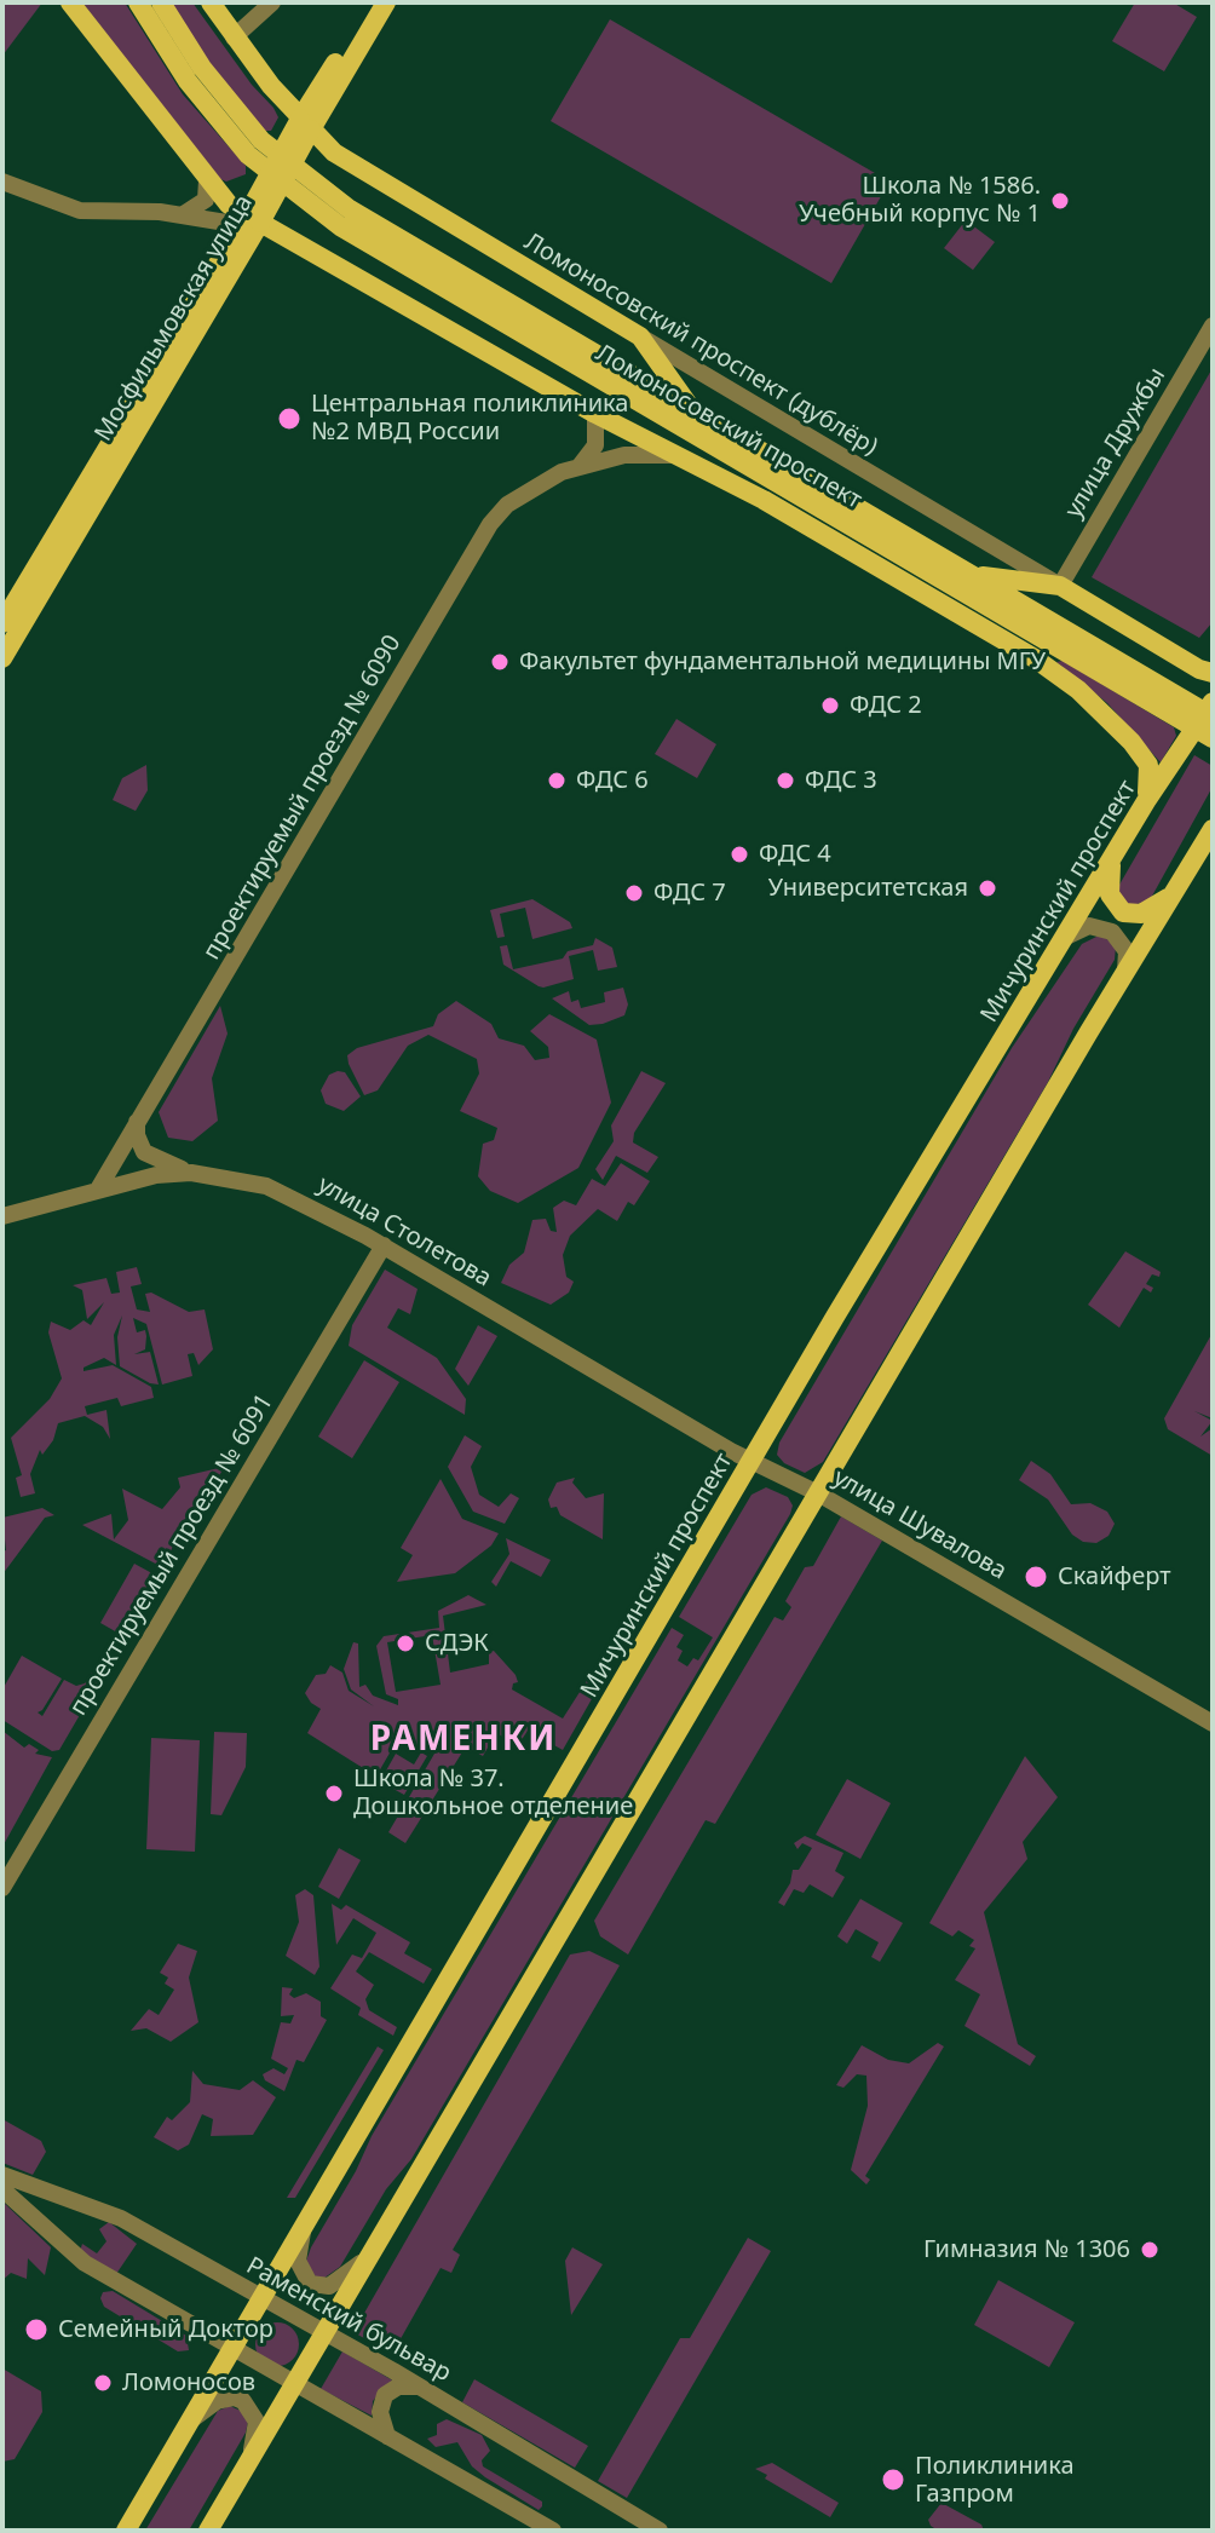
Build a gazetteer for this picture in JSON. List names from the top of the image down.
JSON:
{
  "streets": {
    "main road": [
      "Мосфильмовская улица",
      "Ломоносовский проспект (дублёр)",
      "Ломоносовский проспект",
      "Мичуринский проспект"
    ],
    "street": [
      "улица Дружбы",
      "проектируемый проезд № 6090",
      "улица Столетова",
      "улица Шувалова",
      "проектируемый проезд № 6091",
      "Раменский бульвар"
    ]
  },
  "crossings": [
    ["Мосфильмовская улица", "Ломоносовский проспект (дублёр)"],
    ["Ломоносовский проспект (дублёр)", "улица Дружбы"],
    ["Ломоносовский проспект", "Мичуринский проспект"],
    ["проектируемый проезд № 6090", "улица Столетова"],
    ["Мичуринский проспект", "улица Столетова"],
    ["Мичуринский проспект", "улица Шувалова"],
    ["Мичуринский проспект", "Раменский бульвар"],
    ["улица Столетова", "улица Шувалова"],
    ["улица Столетова", "проектируемый проезд № 6091"]
  ],
  "districts": ["РАМЕНКИ"],
  "places": [
    "Школа № 1586. Учебный корпус № 1",
    "Центральная поликлиника №2 МВД России",
    "Факультет фундаментальной медицины МГУ",
    "ФДС 2",
    "ФДС 6",
    "ФДС 3",
    "ФДС 4",
    "Университетская",
    "ФДС 7",
    "Скайферт",
    "СДЭК",
    "Школа № 37. Дошкольное отделение",
    "Гимназия № 1306",
    "Семейный Доктор",
    "Ломоносов",
    "Поликлиника Газпром"
  ]
}
